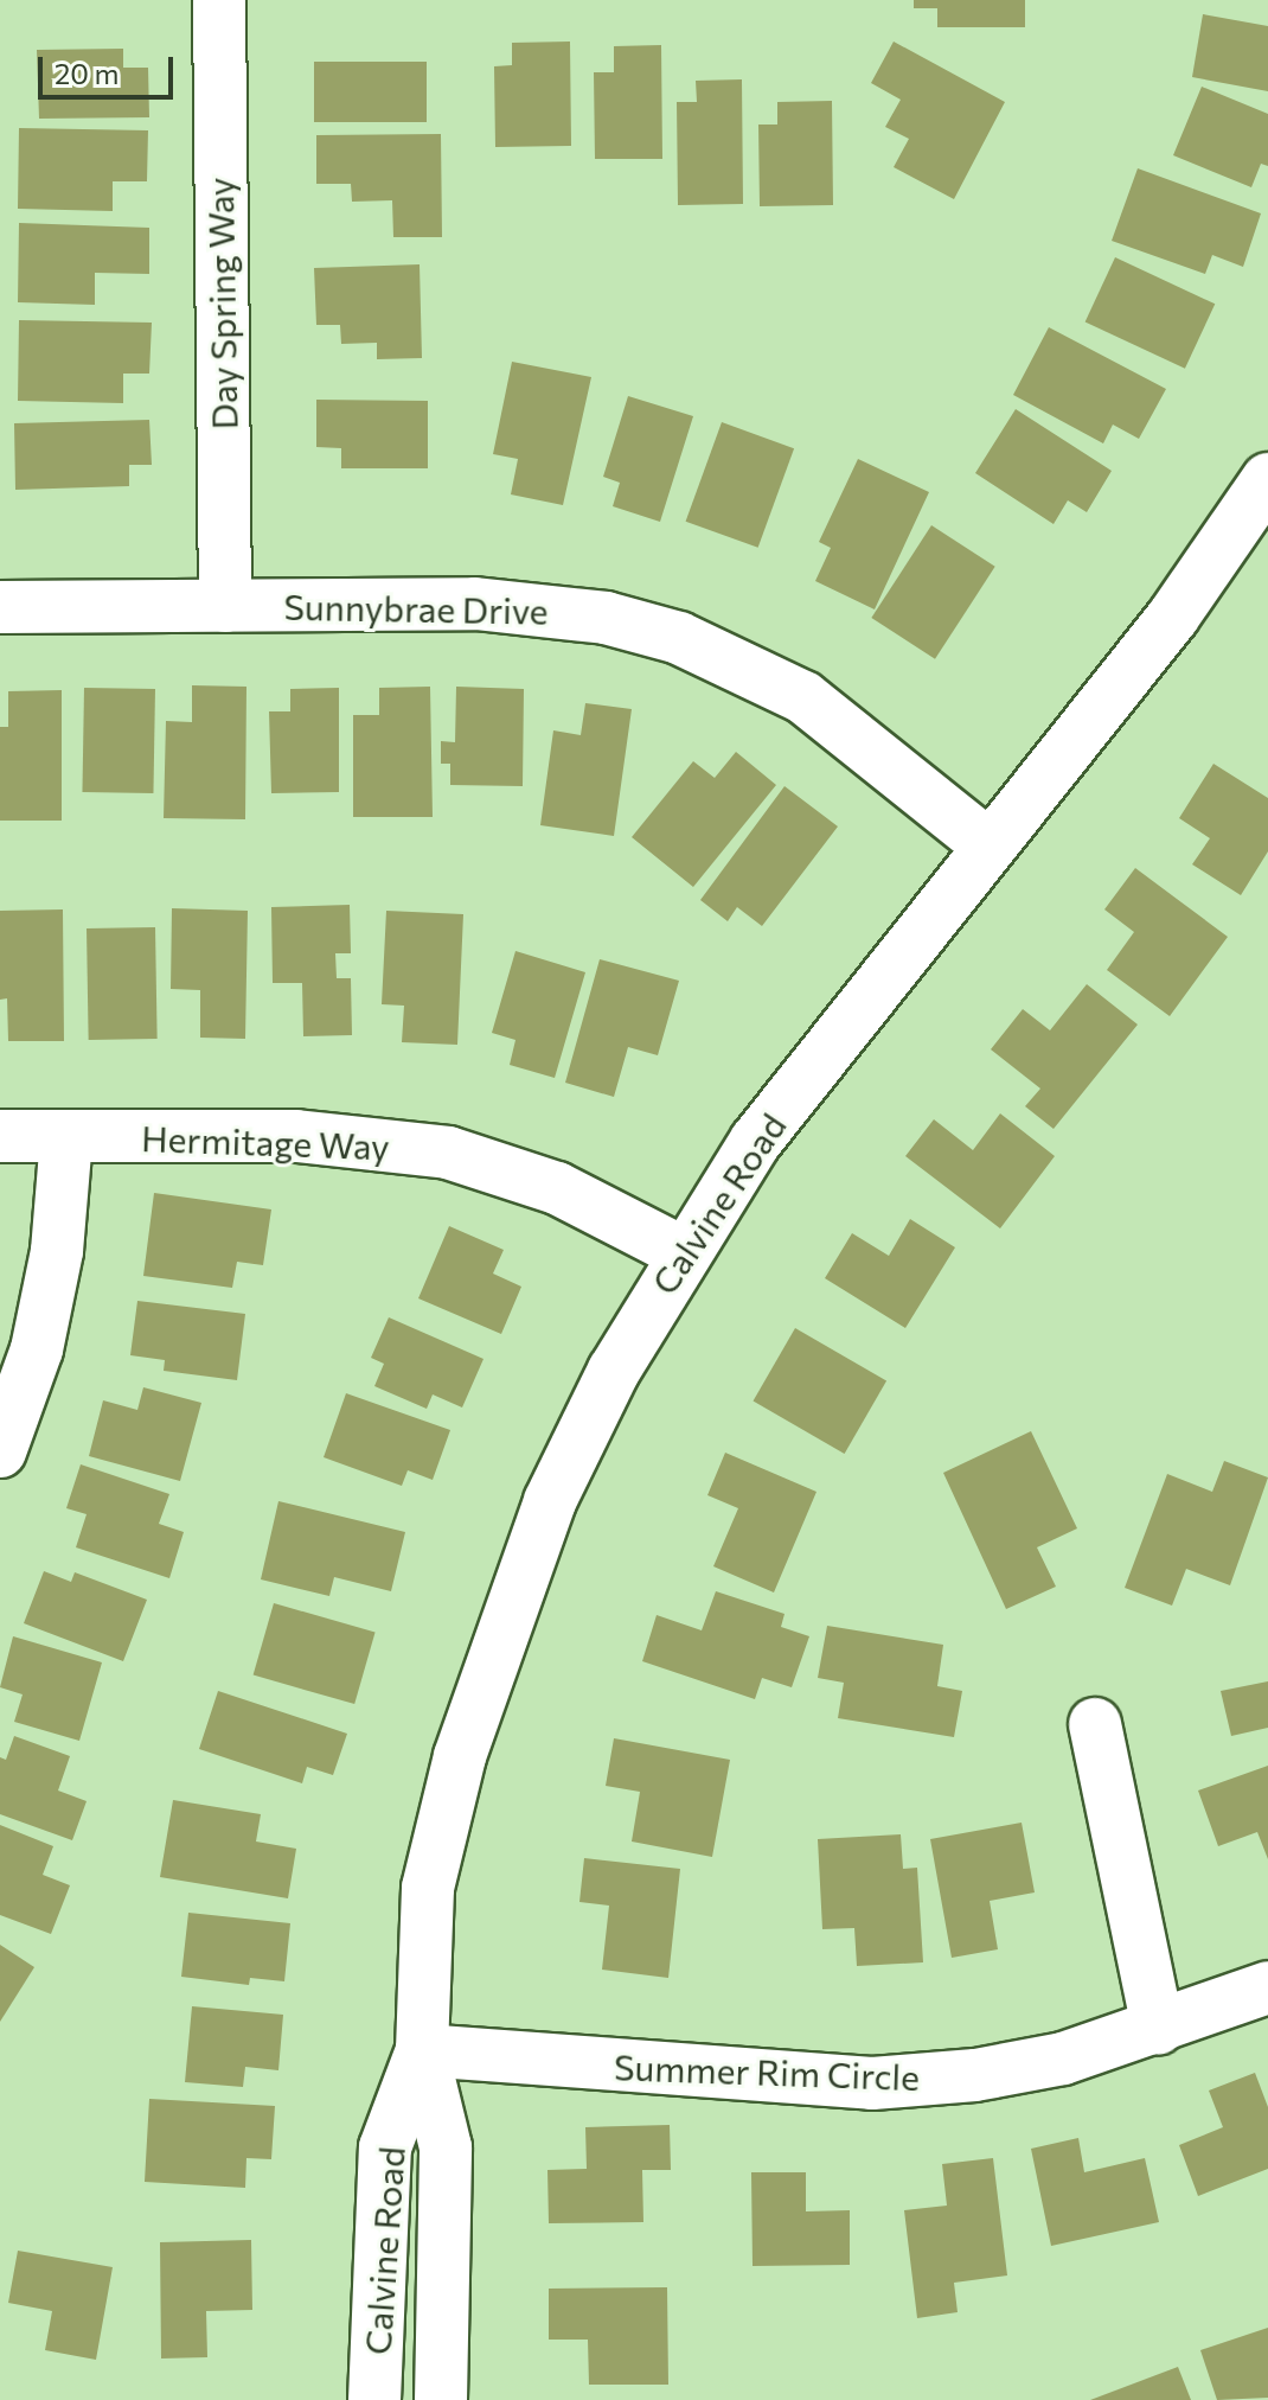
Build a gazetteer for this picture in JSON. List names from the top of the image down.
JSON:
{
  "streets": {
    "street": [
      "Day Spring Way",
      "Sunnybrae Drive",
      "Hermitage Way",
      "Calvine Road",
      "Summer Rim Circle"
    ]
  },
  "crossings": [
    ["Day Spring Way", "Sunnybrae Drive"],
    ["Sunnybrae Drive", "Calvine Road"],
    ["Hermitage Way", "Calvine Road"],
    ["Calvine Road", "Summer Rim Circle"]
  ],
  "scale_bar": "20 m"
}
